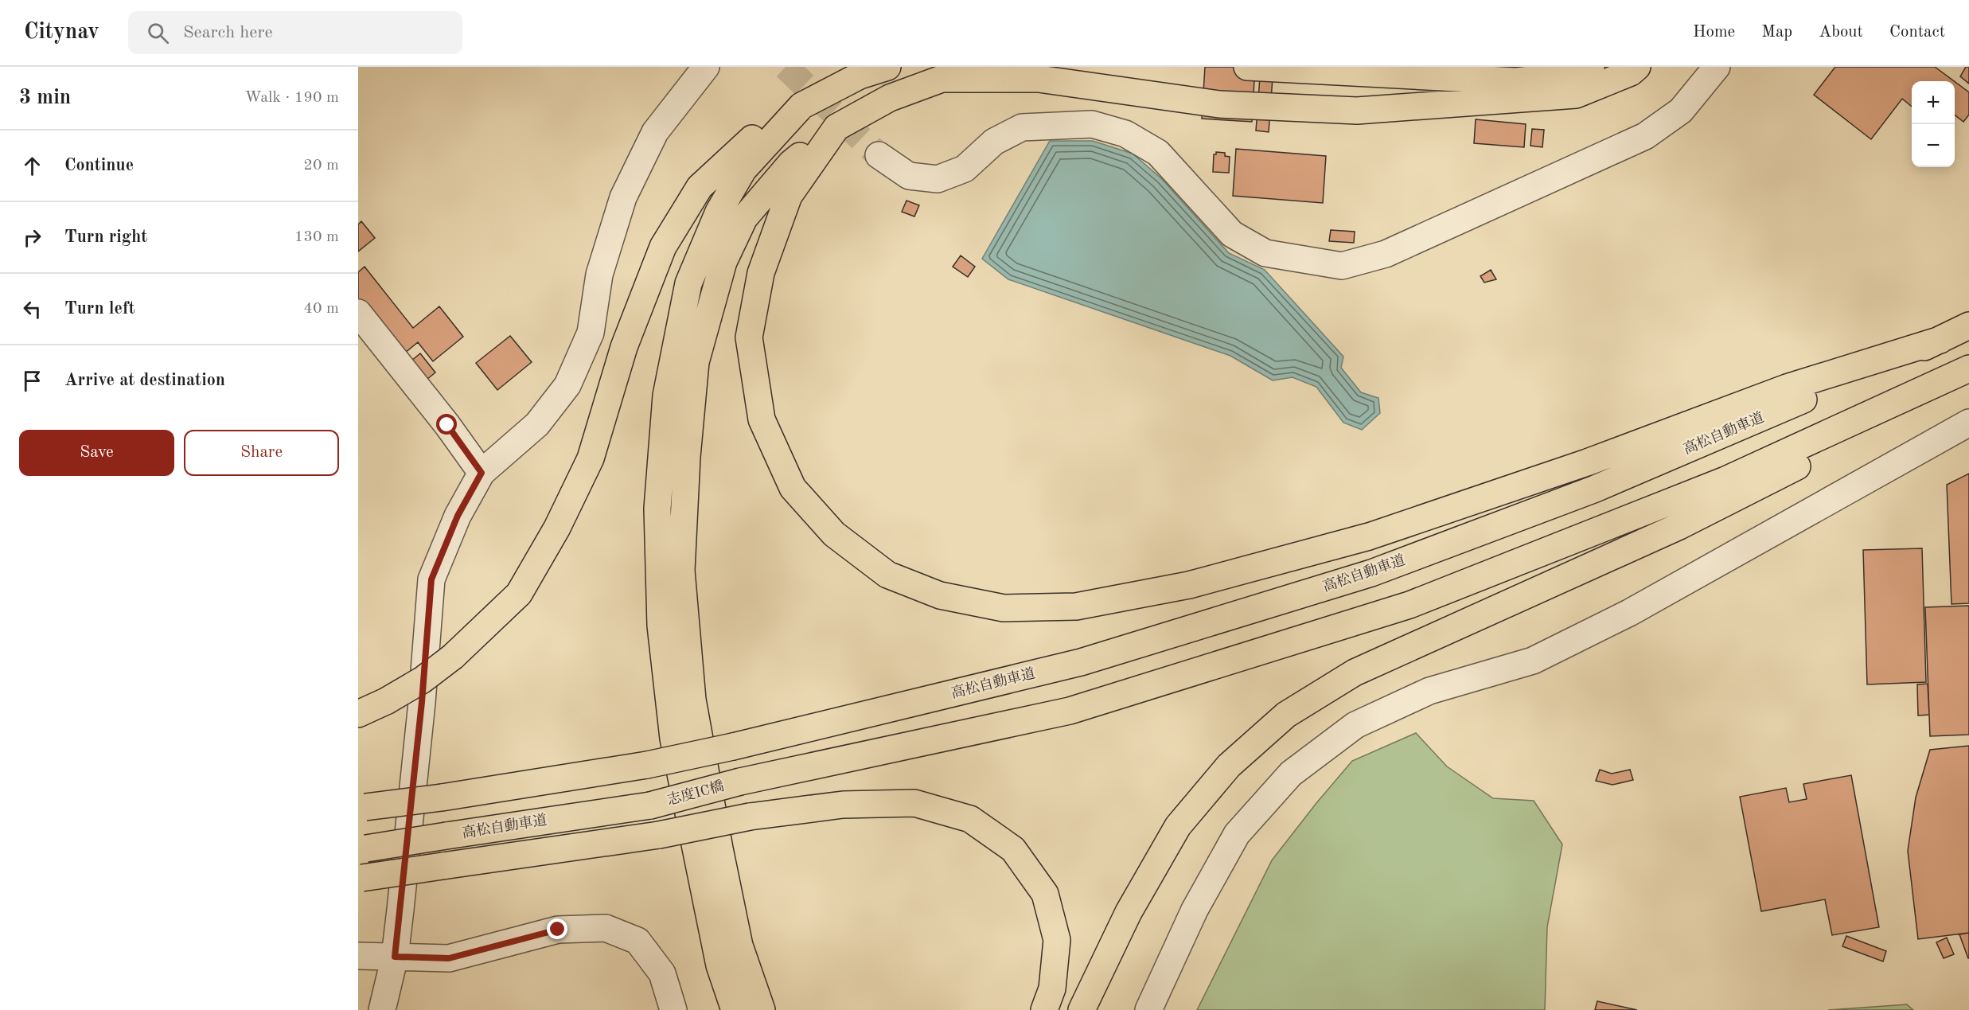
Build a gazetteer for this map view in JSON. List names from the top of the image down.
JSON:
{
  "streets": {
    "highway": ["高松自動車道", "志度IC橋"]
  },
  "crossings": [
    ["高松自動車道", "志度IC橋"]
  ],
  "page": {
    "header": "Citynav",
    "search": "Search here",
    "nav": [
      "Home",
      "Map",
      "About",
      "Contact"
    ],
    "heading": ["3 min", "Walk · 190 m"],
    "map_buttons": ["+", "−"],
    "list": [
      ["Continue", "20 m"],
      ["Turn right", "130 m"],
      ["Turn left", "40 m"],
      "Arrive at destination"
    ],
    "buttons": ["Save", "Share"]
  }
}
